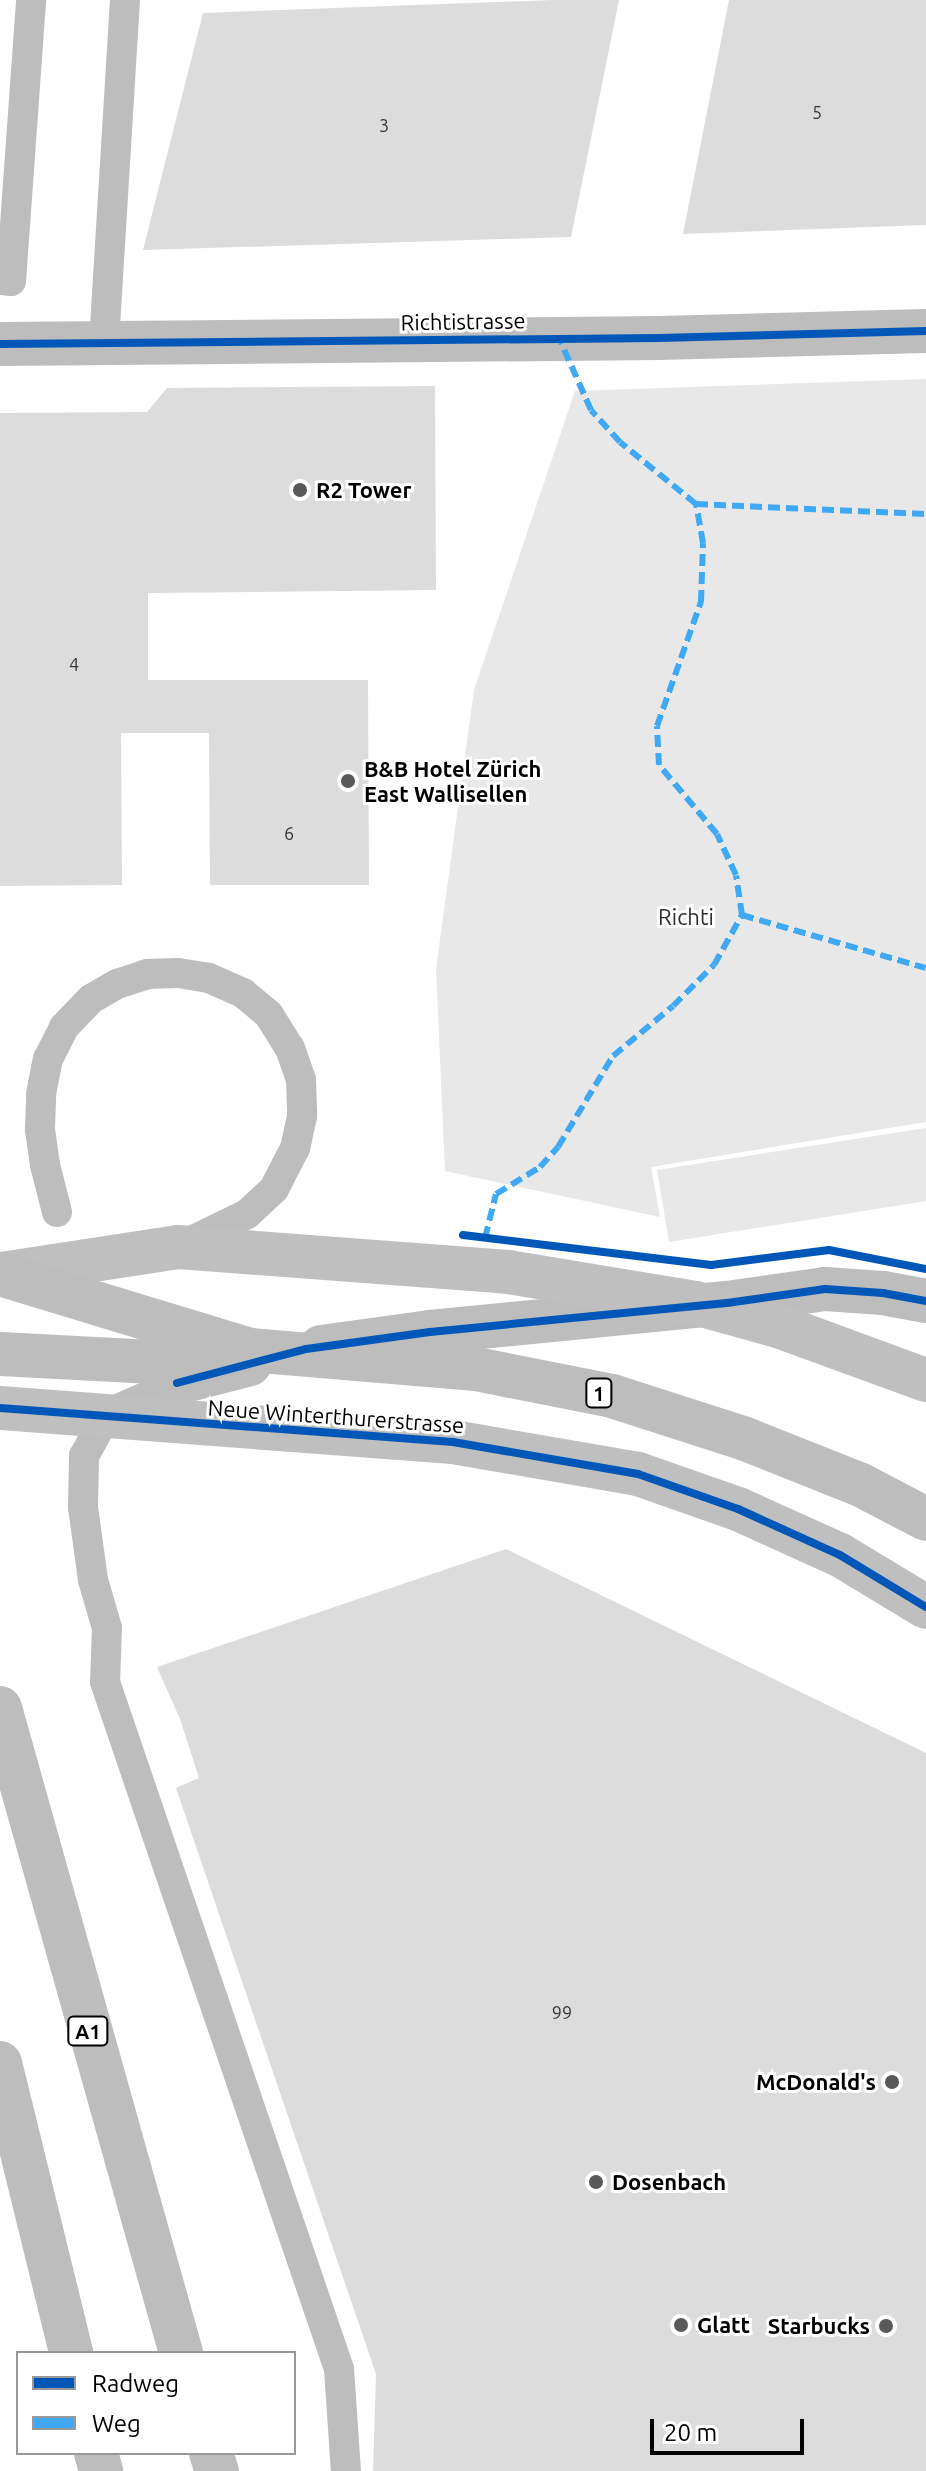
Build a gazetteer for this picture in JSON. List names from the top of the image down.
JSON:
{
  "streets": {
    "main road": [
      "Richtistrasse",
      "1",
      "Neue Winterthurerstrasse",
      "A1"
    ]
  },
  "parks": ["Richti"],
  "places": [
    "R2 Tower",
    "B&B Hotel Zürich East Wallisellen",
    "McDonald's",
    "Dosenbach",
    "Glatt",
    "Starbucks"
  ],
  "house_numbers": [
    "5",
    "3",
    "4",
    "6",
    "99"
  ],
  "legend": ["Radweg", "Weg"],
  "scale_bar": "20 m"
}
